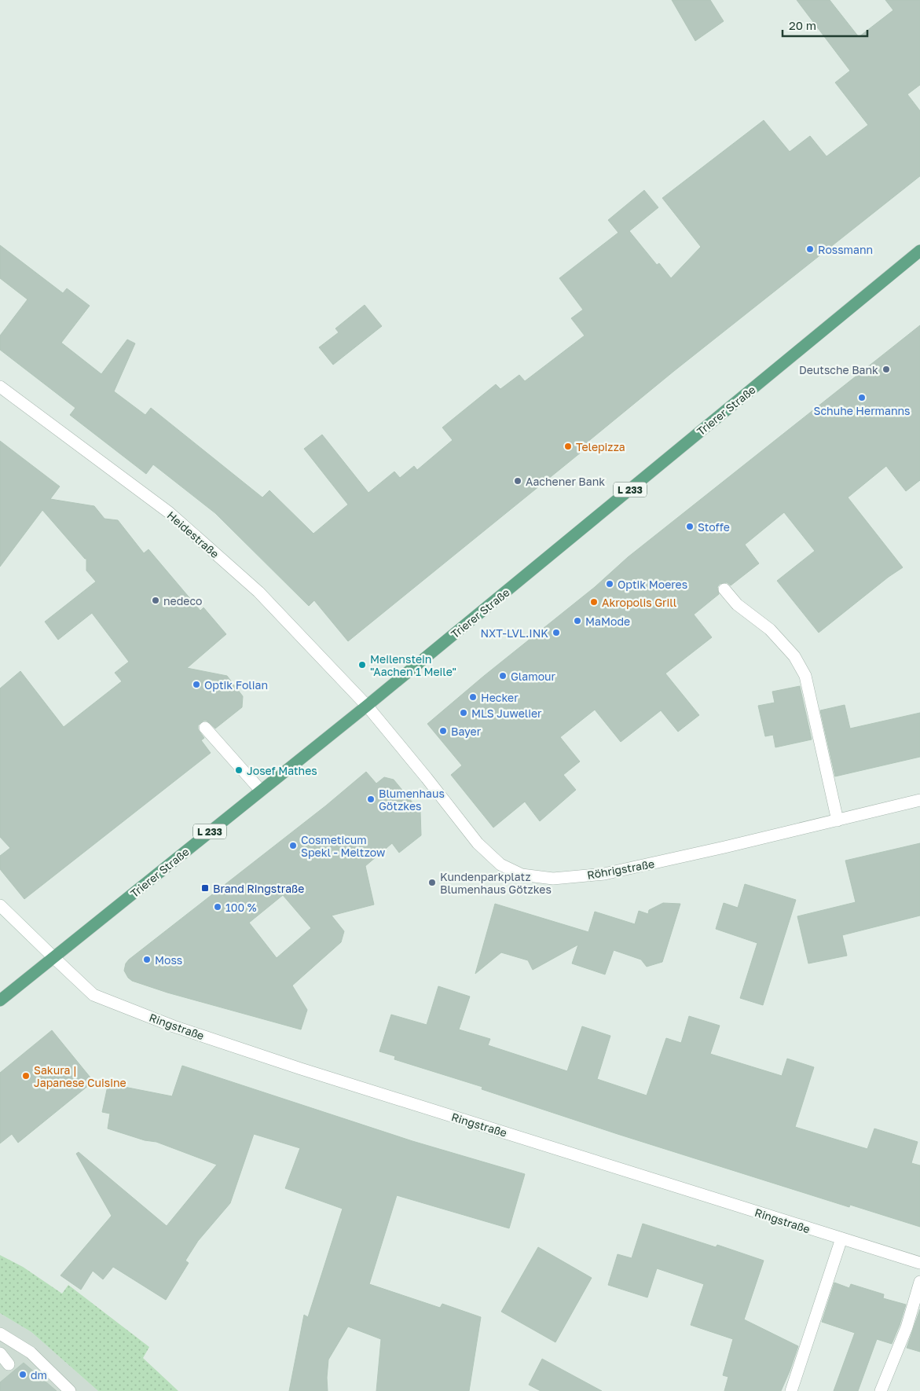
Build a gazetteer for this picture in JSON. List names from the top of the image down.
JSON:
{
  "streets": {
    "main road": ["Trierer Straße", "L 233"],
    "street": ["Heidestraße", "Röhrigstraße", "Ringstraße"]
  },
  "crossings": [
    ["Trierer Straße", "Heidestraße"],
    ["Trierer Straße", "Röhrigstraße"],
    ["Trierer Straße", "Ringstraße"],
    ["Heidestraße", "Röhrigstraße"]
  ],
  "places": {
    "other": [
      "Rossmann",
      "Deutsche Bank",
      "Schuhe Hermanns",
      "Telepizza",
      "Aachener Bank",
      "Stoffe",
      "Optik Moeres",
      "nedeco",
      "Akropolis Grill",
      "MaMode",
      "NXT-LVL.INK",
      "Meilenstein \"Aachen 1 Meile\"",
      "Glamour",
      "Optik Folian",
      "Hecker",
      "MLS Juwelier",
      "Bayer",
      "Josef Mathes",
      "Blumenhaus Götzkes",
      "Cosmeticum Spekl - Meltzow",
      "Kundenparkplatz Blumenhaus Götzkes",
      "100 %",
      "Moss",
      "Sakura | Japanese Cuisine",
      "dm"
    ],
    "transit": ["Brand Ringstraße"]
  },
  "scale_bar": "20 m"
}
